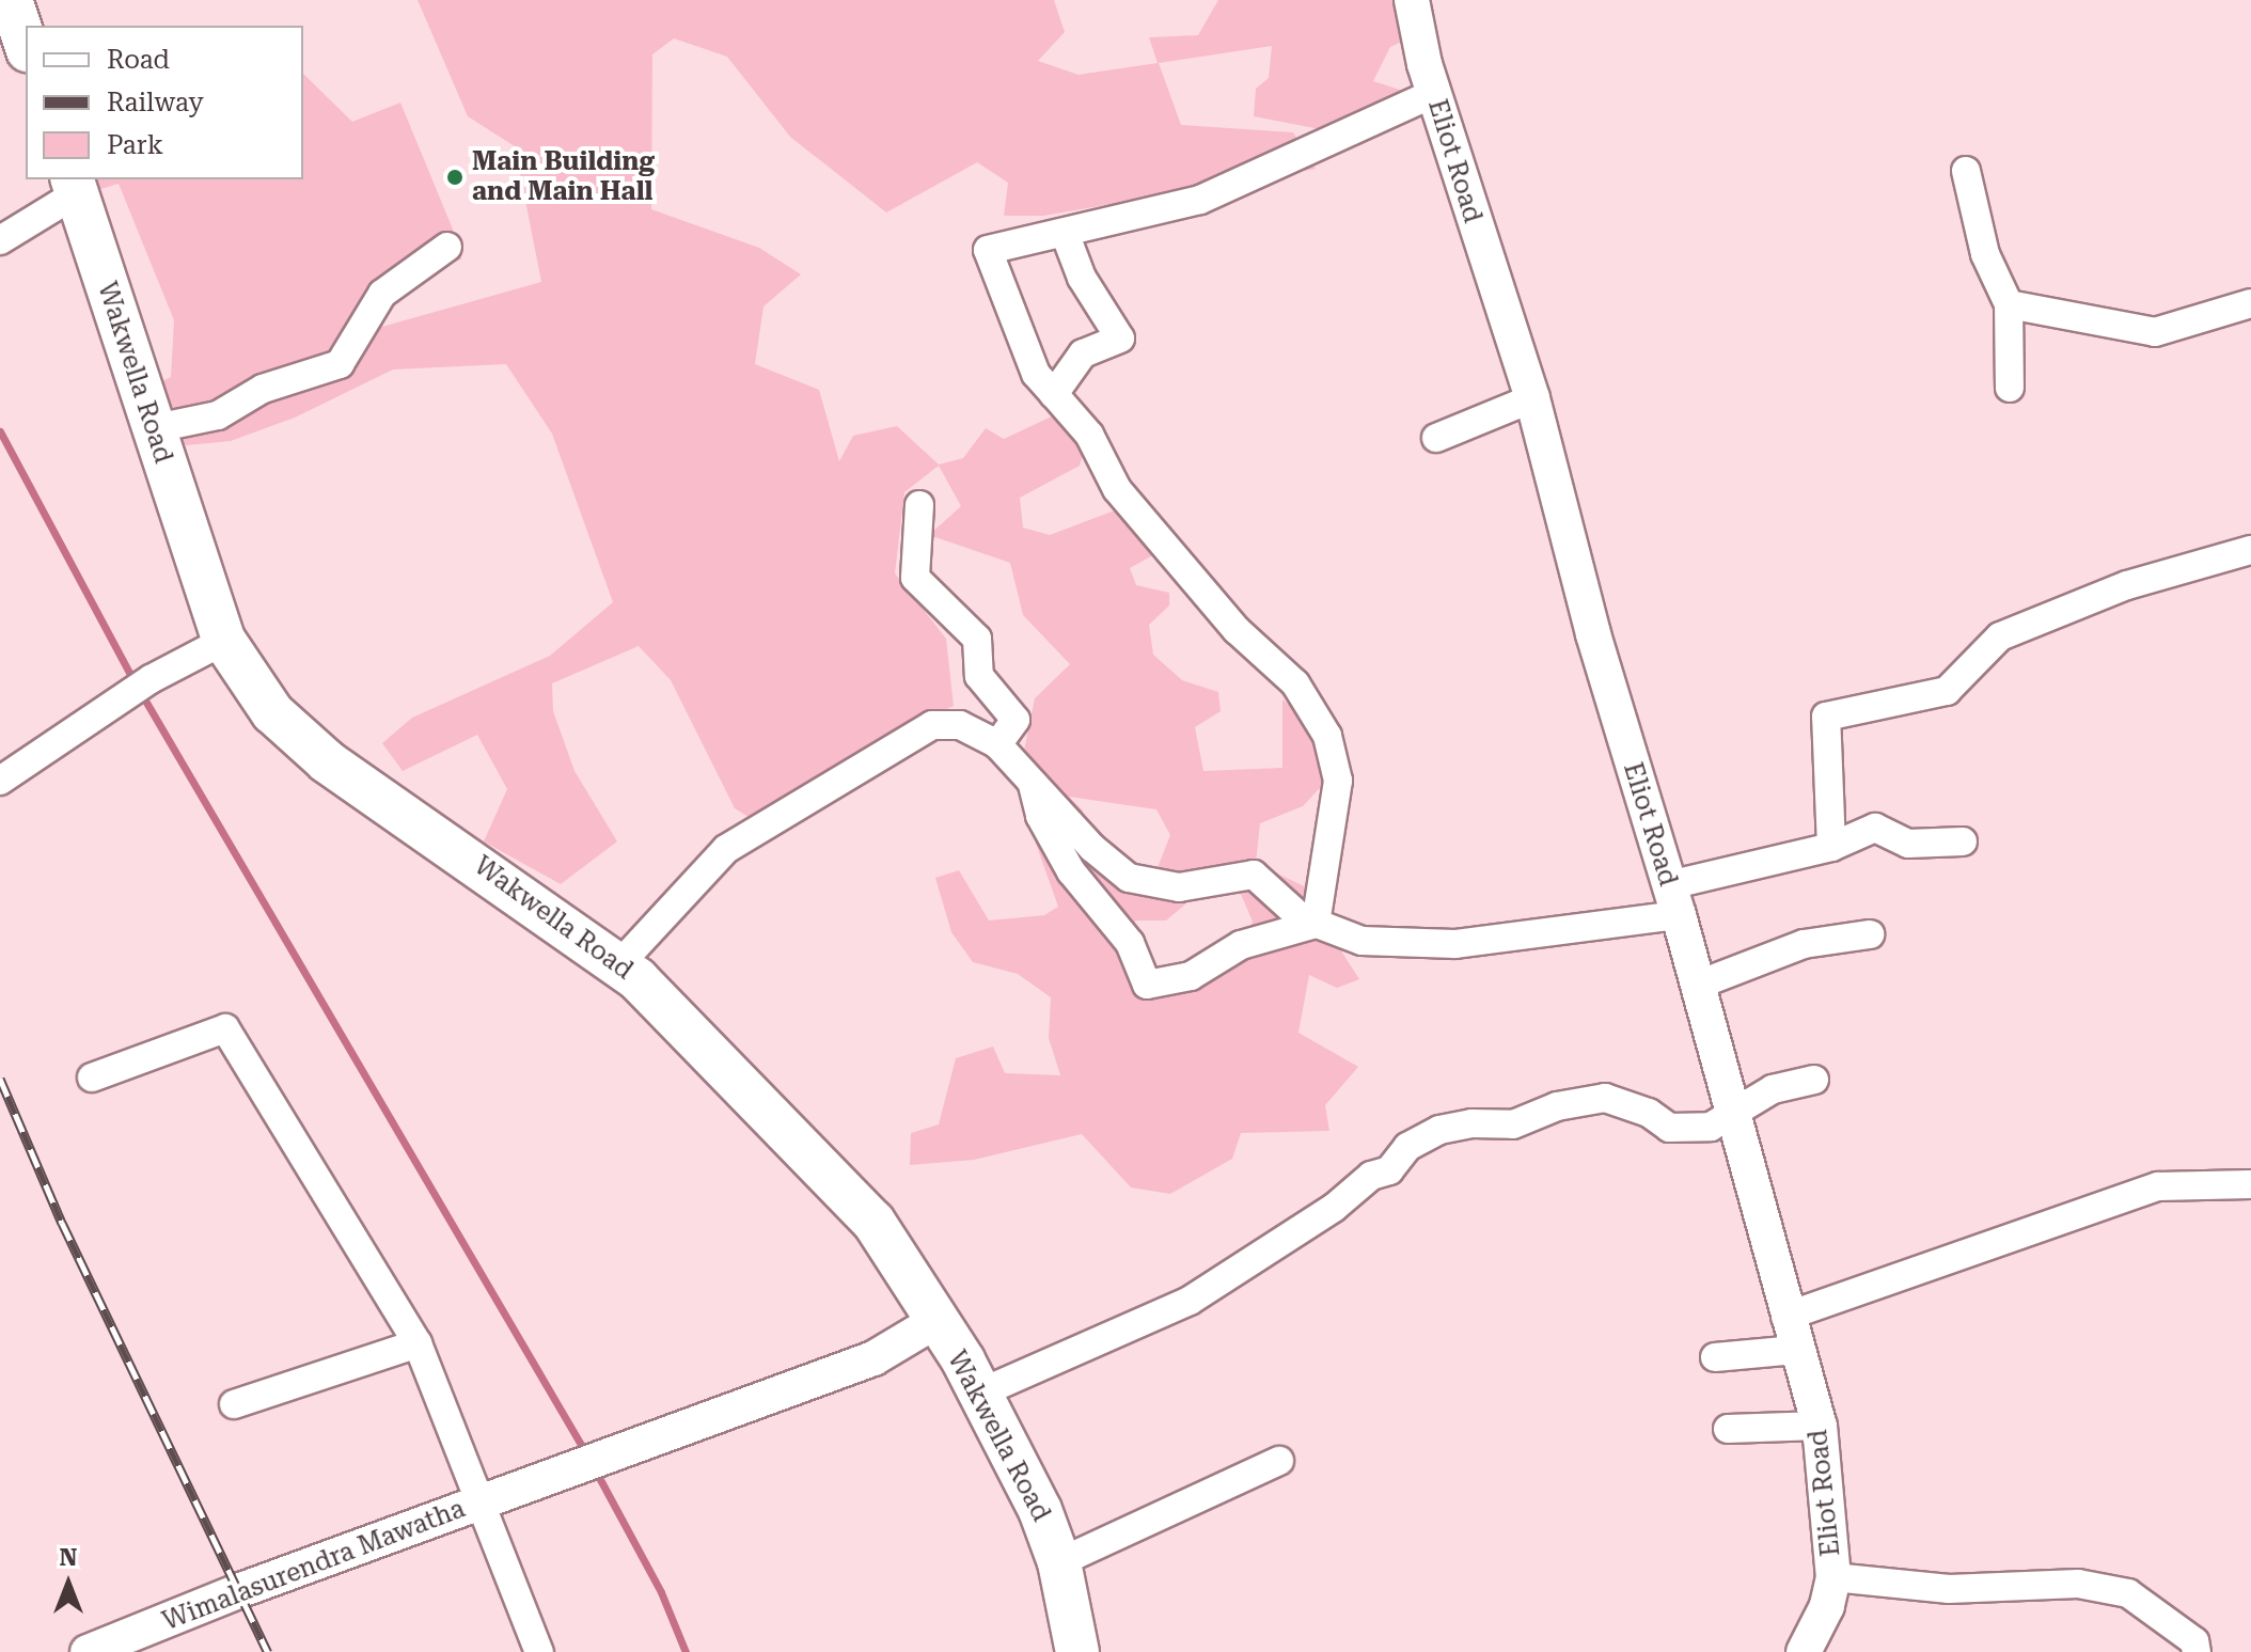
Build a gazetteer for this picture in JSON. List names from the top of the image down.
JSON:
{
  "streets": {
    "main road": ["Wakwella Road"],
    "street": ["Eliot Road", "Wimalasurendra Mawatha"]
  },
  "crossings": [
    ["Wakwella Road", "Wimalasurendra Mawatha"]
  ],
  "places": ["Main Building and Main Hall"],
  "legend": ["Road", "Railway", "Park"],
  "north": "top"
}
